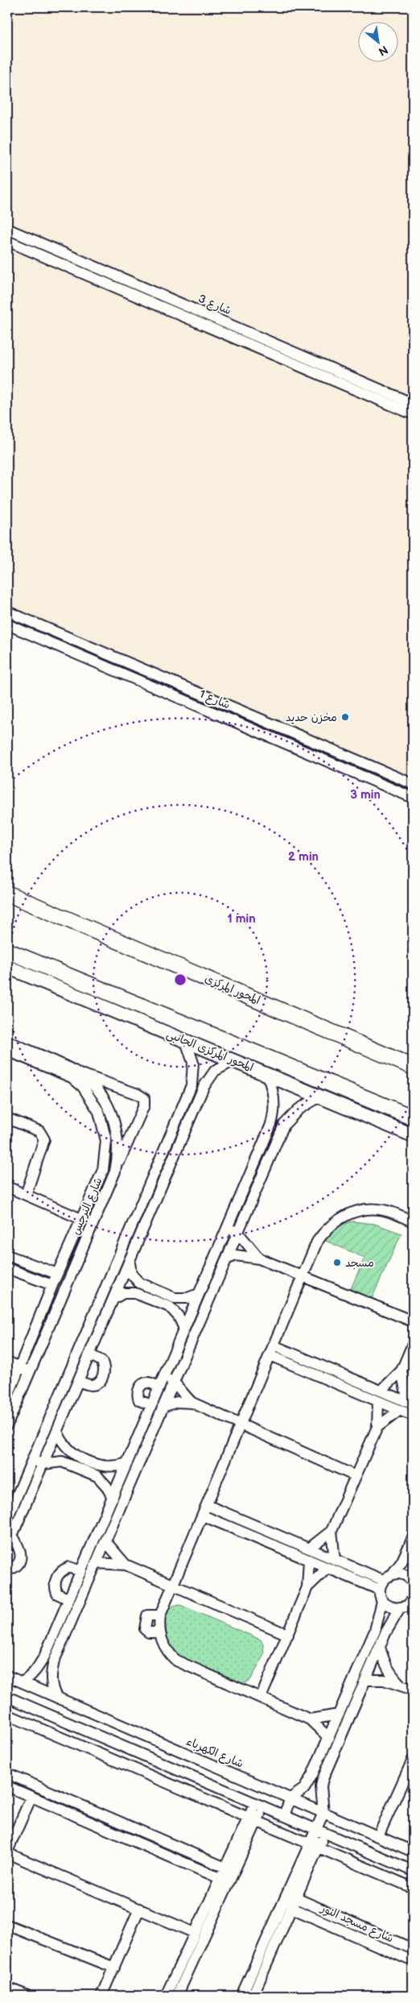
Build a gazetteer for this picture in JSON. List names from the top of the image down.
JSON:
{
  "streets": {
    "highway": ["المحور المركزى"],
    "main road": ["المحور المركزى الجانبى"],
    "street": [
      "شارع 3",
      "شارع 1",
      "شارع النرجس",
      "شارع الكهرباء",
      "شارع مسجد النور"
    ]
  },
  "places": ["مخزن حديد", "مسجد"],
  "north": "bottom right",
  "rings": ["3 min", "2 min", "1 min"]
}
